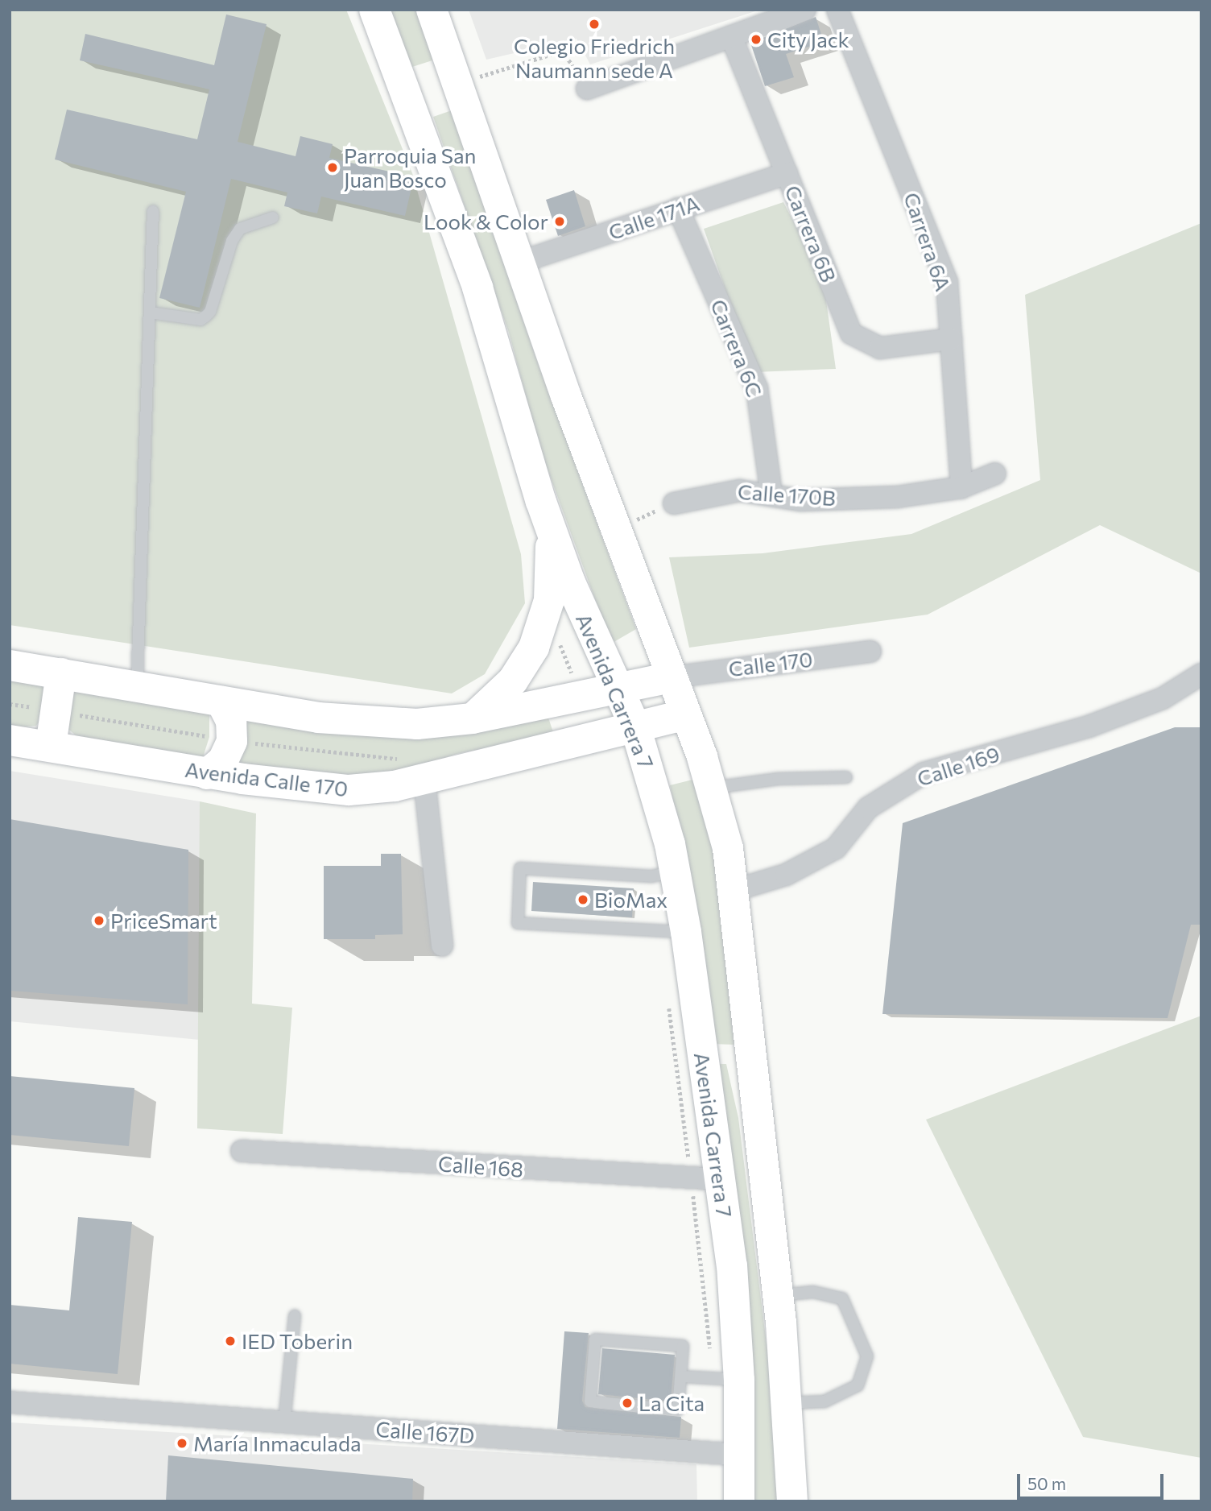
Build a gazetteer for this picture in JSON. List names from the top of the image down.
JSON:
{
  "streets": {
    "main road": ["Avenida Carrera 7", "Avenida Calle 170"],
    "street": [
      "Calle 171A",
      "Carrera 6B",
      "Carrera 6A",
      "Carrera 6C",
      "Calle 170B",
      "Calle 170",
      "Calle 169",
      "Calle 168",
      "Calle 167D"
    ]
  },
  "crossings": [
    ["Calle 171A", "Carrera 6B"],
    ["Calle 171A", "Carrera 6C"],
    ["Calle 171A", "Avenida Carrera 7"],
    ["Carrera 6B", "Carrera 6A"],
    ["Carrera 6A", "Calle 170B"],
    ["Carrera 6C", "Calle 170B"],
    ["Calle 170", "Avenida Carrera 7"],
    ["Avenida Carrera 7", "Calle 169"],
    ["Avenida Carrera 7", "Avenida Calle 170"],
    ["Avenida Carrera 7", "Calle 168"],
    ["Avenida Carrera 7", "Calle 167D"]
  ],
  "places": [
    "Colegio Friedrich Naumann sede A",
    "City Jack",
    "Parroquia San Juan Bosco",
    "Look & Color",
    "BioMax",
    "PriceSmart",
    "IED Toberin",
    "La Cita",
    "María Inmaculada"
  ],
  "scale_bar": "50 m"
}
